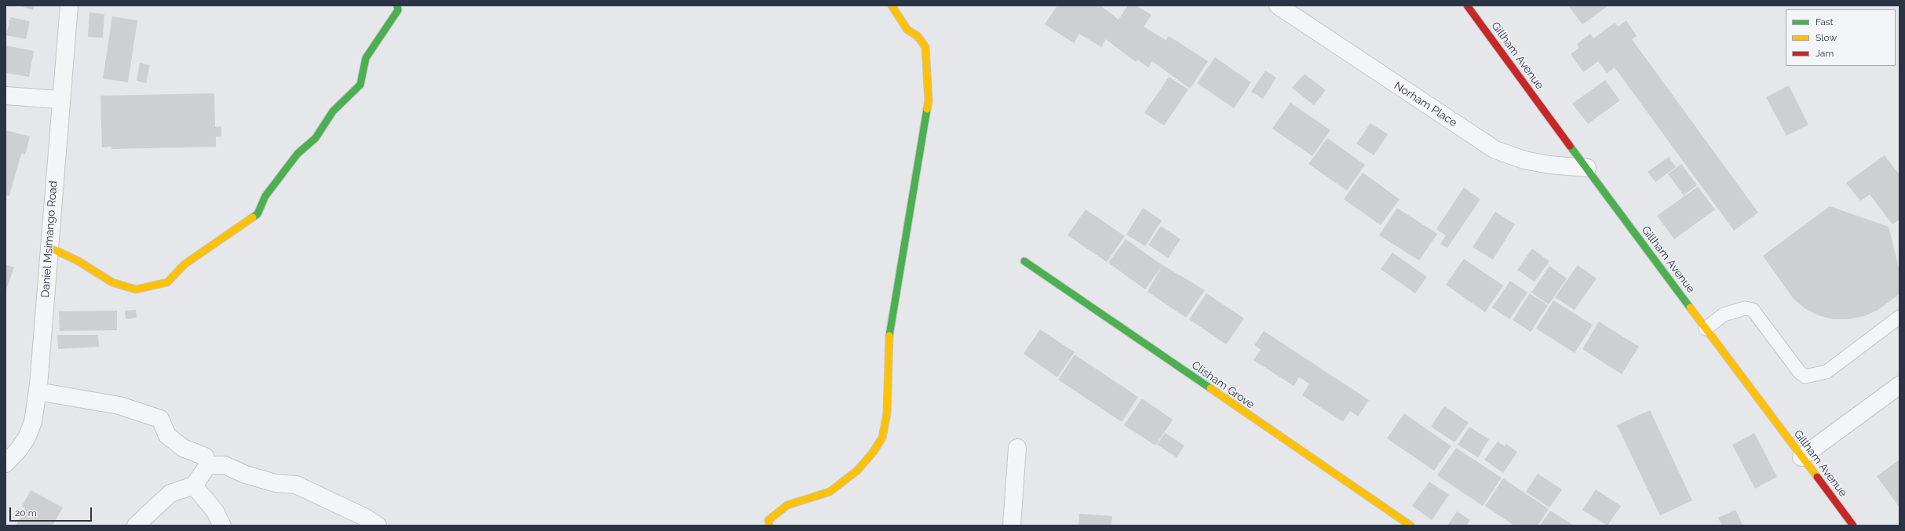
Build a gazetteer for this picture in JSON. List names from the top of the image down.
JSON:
{
  "streets": {
    "street": [
      "Gillham Avenue",
      "Norham Place",
      "Daniel Msimango Road",
      "Clisham Grove"
    ]
  },
  "crossings": [
    ["Gillham Avenue", "Norham Place"]
  ],
  "legend": ["Fast", "Slow", "Jam"],
  "scale_bar": "20 m"
}
